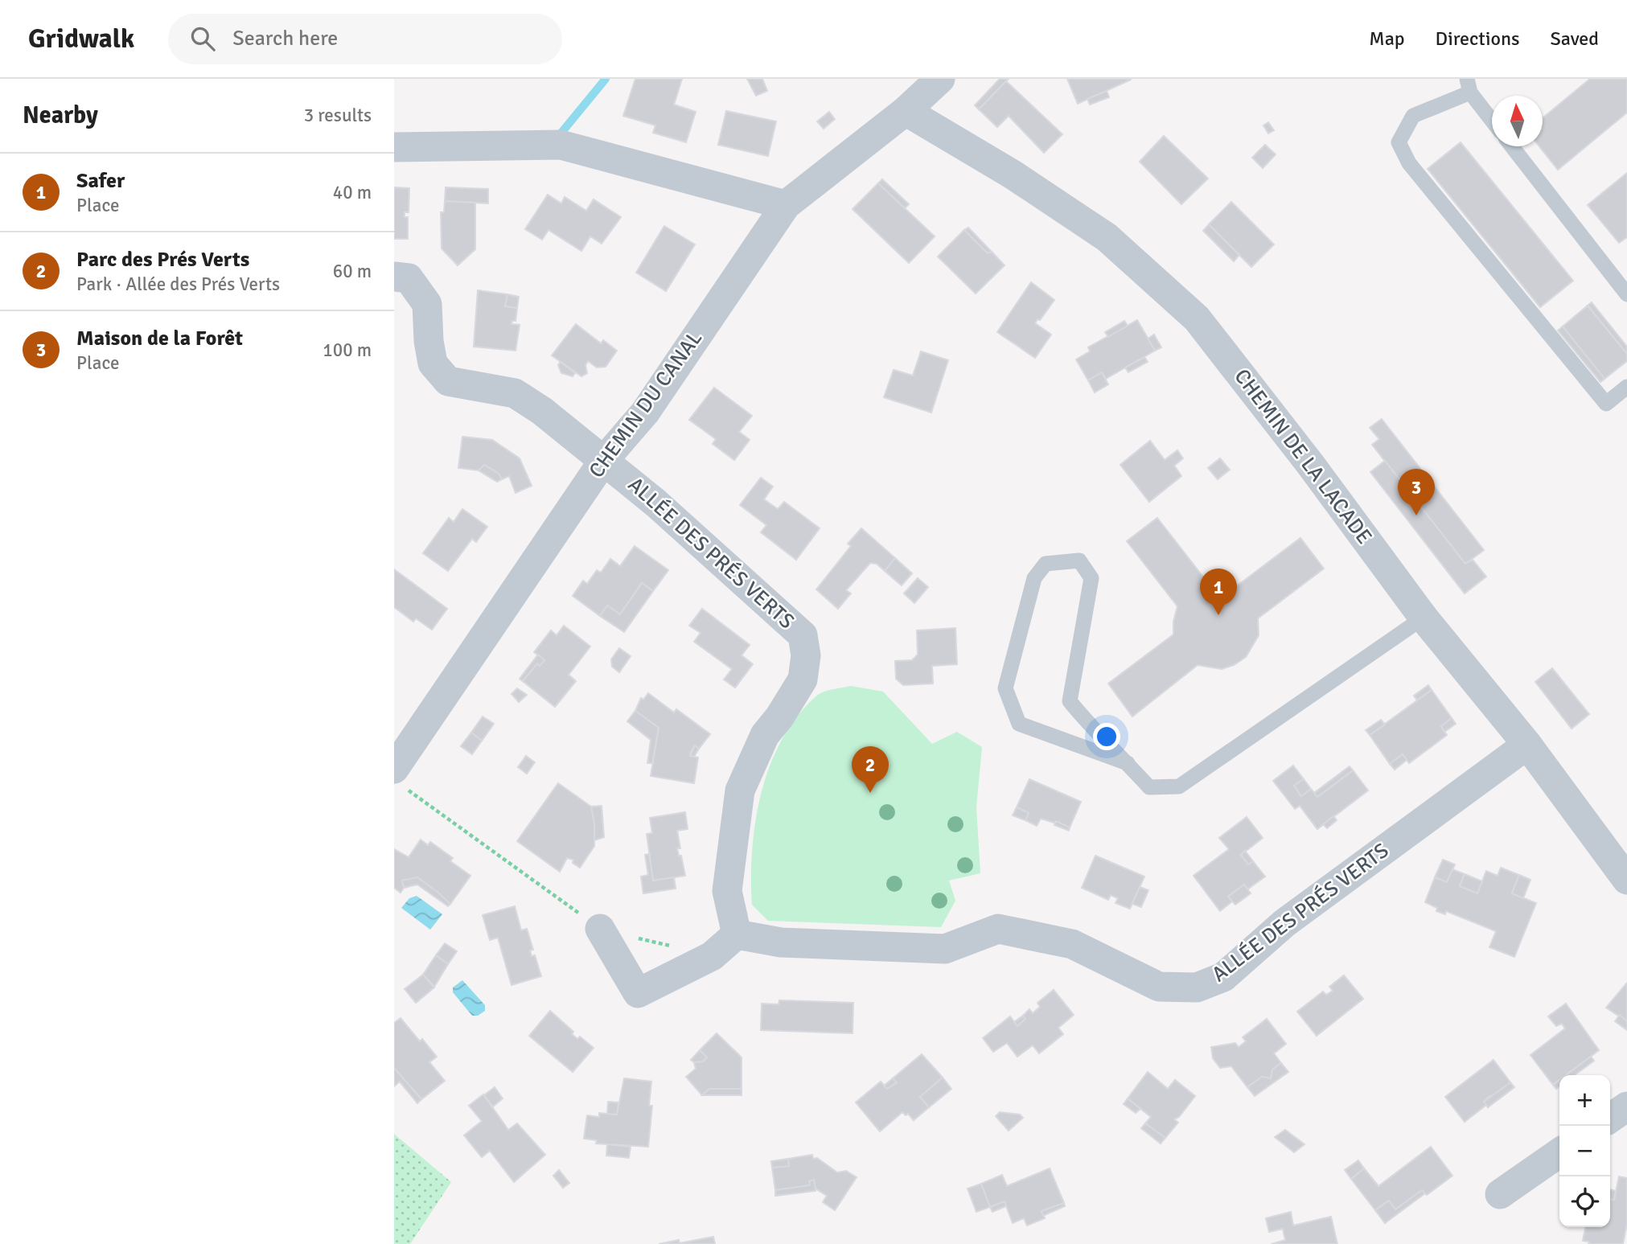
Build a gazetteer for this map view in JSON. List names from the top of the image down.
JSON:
{
  "streets": {
    "street": ["CHEMIN DU CANAL", "CHEMIN DE LA LACADE", "ALLÉE DES PRÉS VERTS"]
  },
  "crossings": [
    ["CHEMIN DU CANAL", "CHEMIN DE LA LACADE"],
    ["CHEMIN DU CANAL", "ALLÉE DES PRÉS VERTS"],
    ["CHEMIN DE LA LACADE", "ALLÉE DES PRÉS VERTS"]
  ],
  "north": "top",
  "page": {
    "header": "Gridwalk",
    "search": "Search here",
    "nav": ["Map", "Directions", "Saved"],
    "heading": ["Nearby", "3 results"],
    "list": [
      {
        "mark": "1",
        "name": "Safer",
        "note": "Place",
        "value": "40 m"
      },
      {
        "mark": "2",
        "name": "Parc des Prés Verts",
        "note": "Park · Allée des Prés Verts",
        "value": "60 m"
      },
      {
        "mark": "3",
        "name": "Maison de la Forêt",
        "note": "Place",
        "value": "100 m"
      }
    ],
    "pins": ["3", "1", "2"],
    "map_buttons": ["+", "−"]
  }
}
